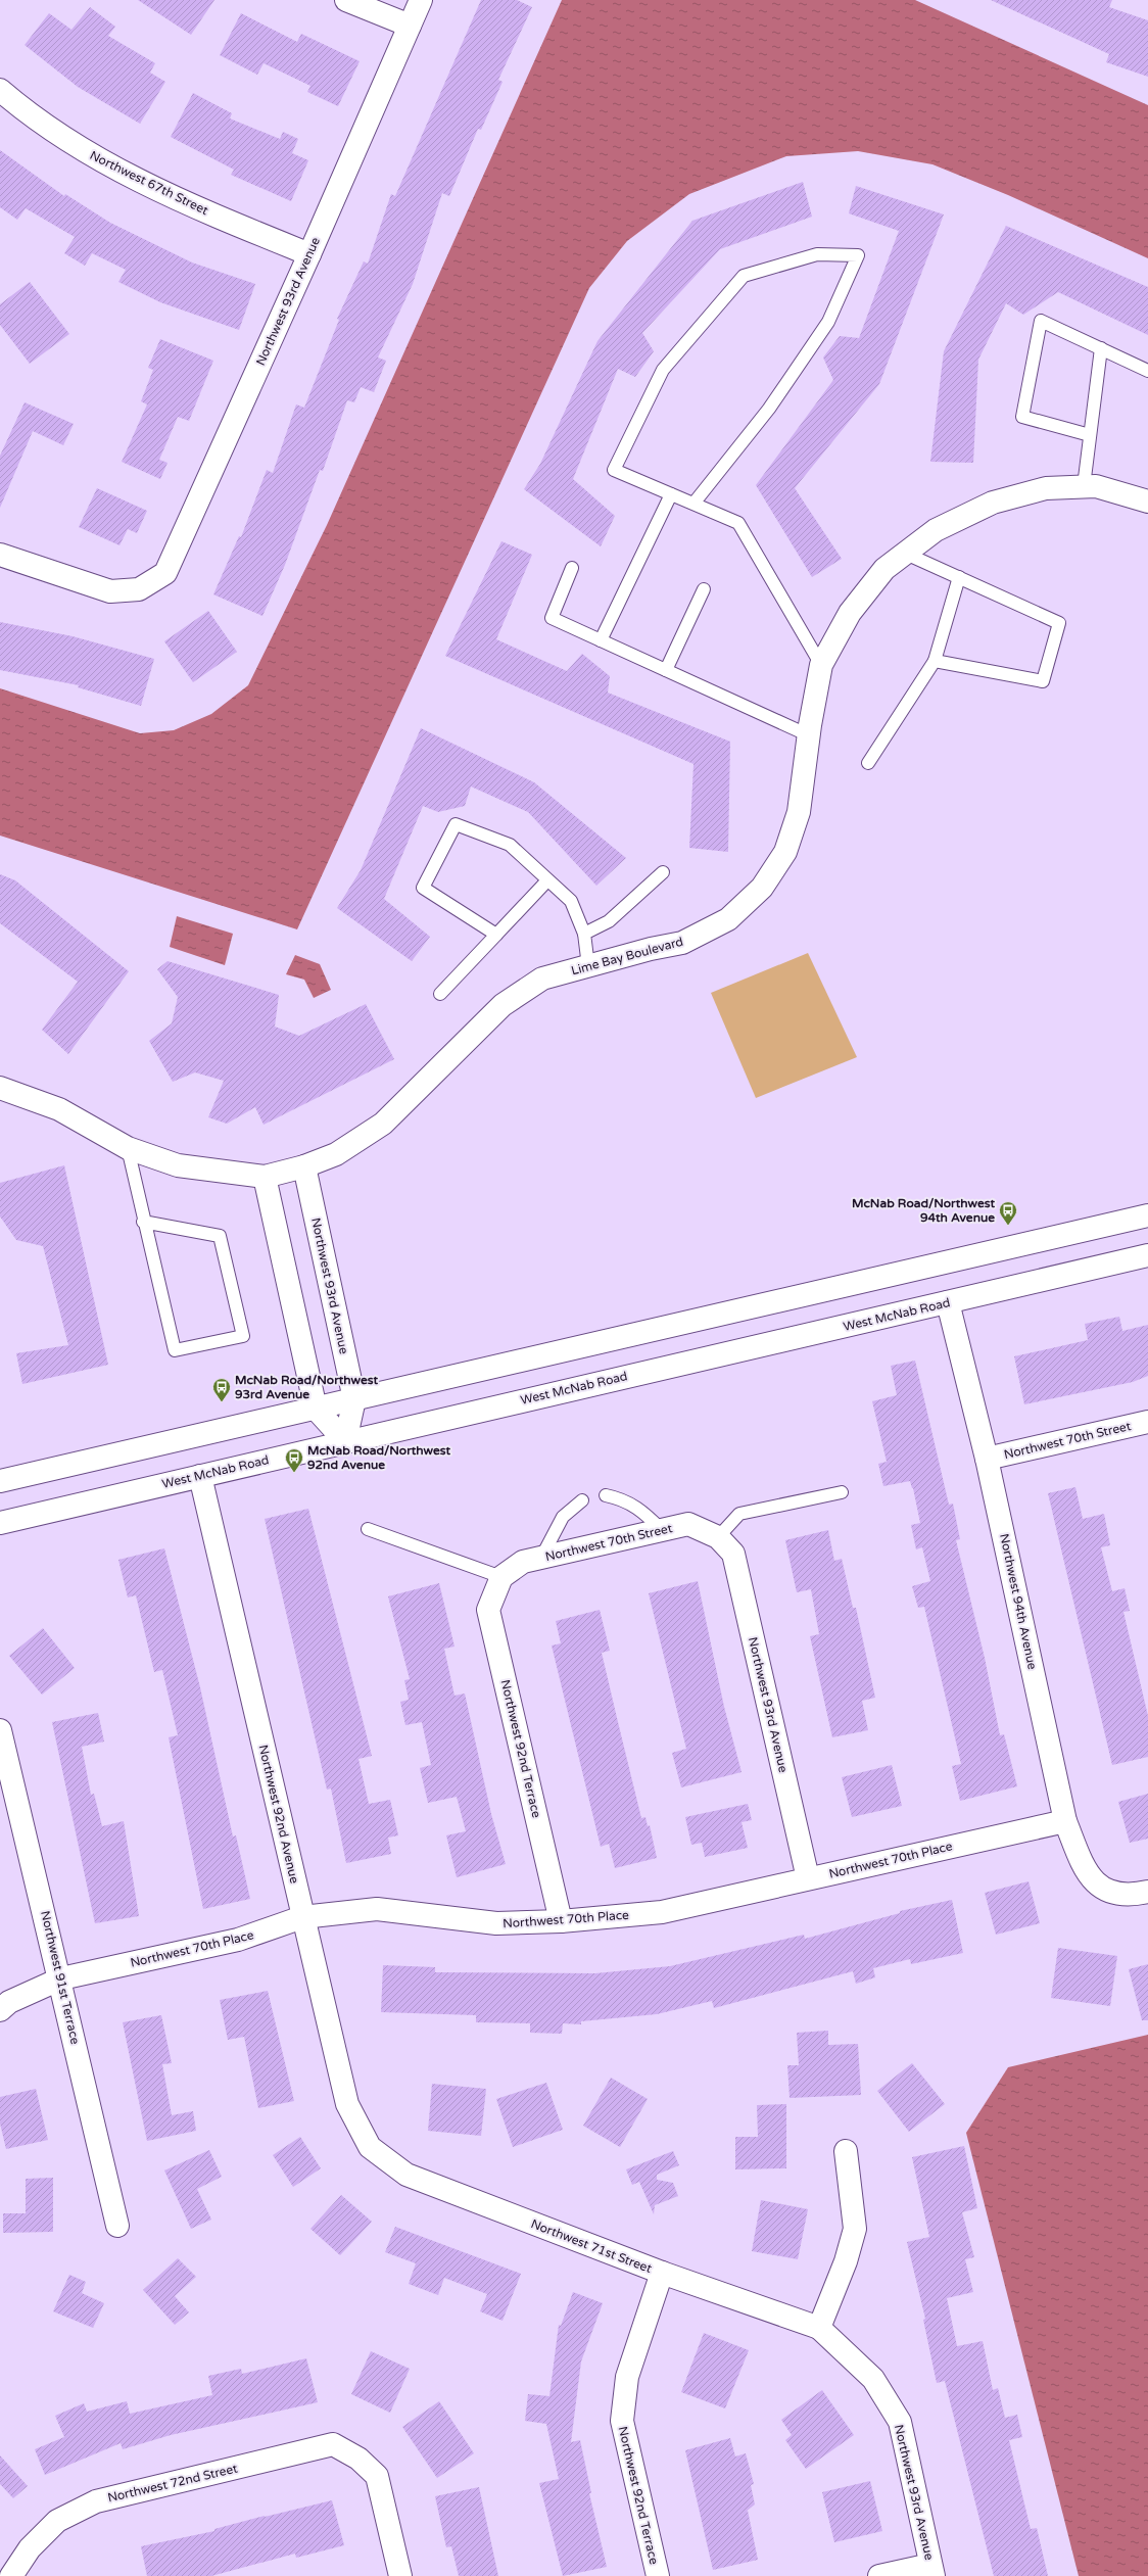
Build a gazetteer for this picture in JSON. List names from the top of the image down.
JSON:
{
  "streets": {
    "street": [
      "Northwest 67th Street",
      "Northwest 93rd Avenue",
      "Lime Bay Boulevard",
      "West McNab Road",
      "Northwest 70th Street",
      "Northwest 94th Avenue",
      "Northwest 92nd Terrace",
      "Northwest 92nd Avenue",
      "Northwest 70th Place",
      "Northwest 91st Terrace",
      "Northwest 71st Street",
      "Northwest 72nd Street"
    ]
  },
  "crossings": [
    ["Northwest 67th Street", "Northwest 93rd Avenue"],
    ["Northwest 93rd Avenue", "Lime Bay Boulevard"],
    ["Northwest 93rd Avenue", "West McNab Road"],
    ["Northwest 93rd Avenue", "Northwest 70th Street"],
    ["Northwest 93rd Avenue", "Northwest 70th Place"],
    ["Northwest 93rd Avenue", "Northwest 71st Street"],
    ["West McNab Road", "Northwest 94th Avenue"],
    ["West McNab Road", "Northwest 92nd Avenue"],
    ["Northwest 70th Street", "Northwest 94th Avenue"],
    ["Northwest 70th Street", "Northwest 92nd Terrace"],
    ["Northwest 94th Avenue", "Northwest 70th Place"],
    ["Northwest 92nd Terrace", "Northwest 70th Place"],
    ["Northwest 92nd Terrace", "Northwest 71st Street"],
    ["Northwest 92nd Avenue", "Northwest 70th Place"],
    ["Northwest 92nd Avenue", "Northwest 71st Street"],
    ["Northwest 70th Place", "Northwest 91st Terrace"]
  ],
  "places": {
    "bus stop": ["McNab Road/Northwest 94th Avenue", "McNab Road/Northwest 93rd Avenue", "McNab Road/Northwest 92nd Avenue"]
  }
}
